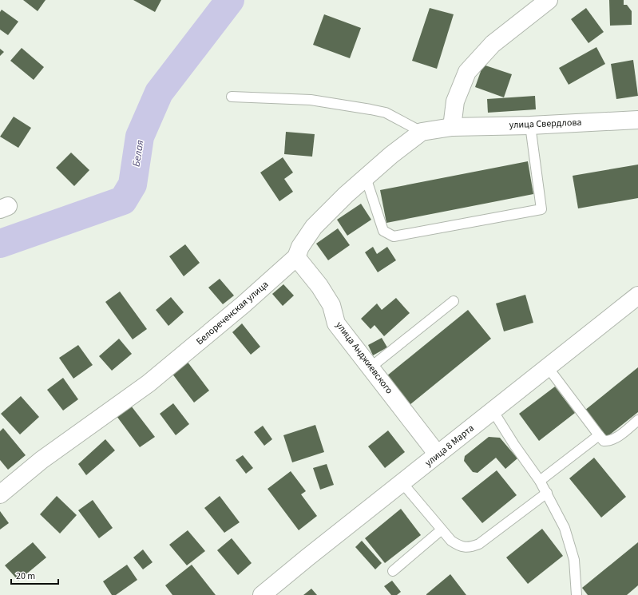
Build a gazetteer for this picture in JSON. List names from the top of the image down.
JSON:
{
  "streets": {
    "street": [
      "улица Свердлова",
      "Белореченская улица",
      "улица Анджиевского",
      "улица 8 Марта"
    ]
  },
  "crossings": [
    ["улица Свердлова", "Белореченская улица"],
    ["Белореченская улица", "улица Анджиевского"],
    ["улица Анджиевского", "улица 8 Марта"]
  ],
  "water": ["Белая"],
  "scale_bar": "20 m"
}
